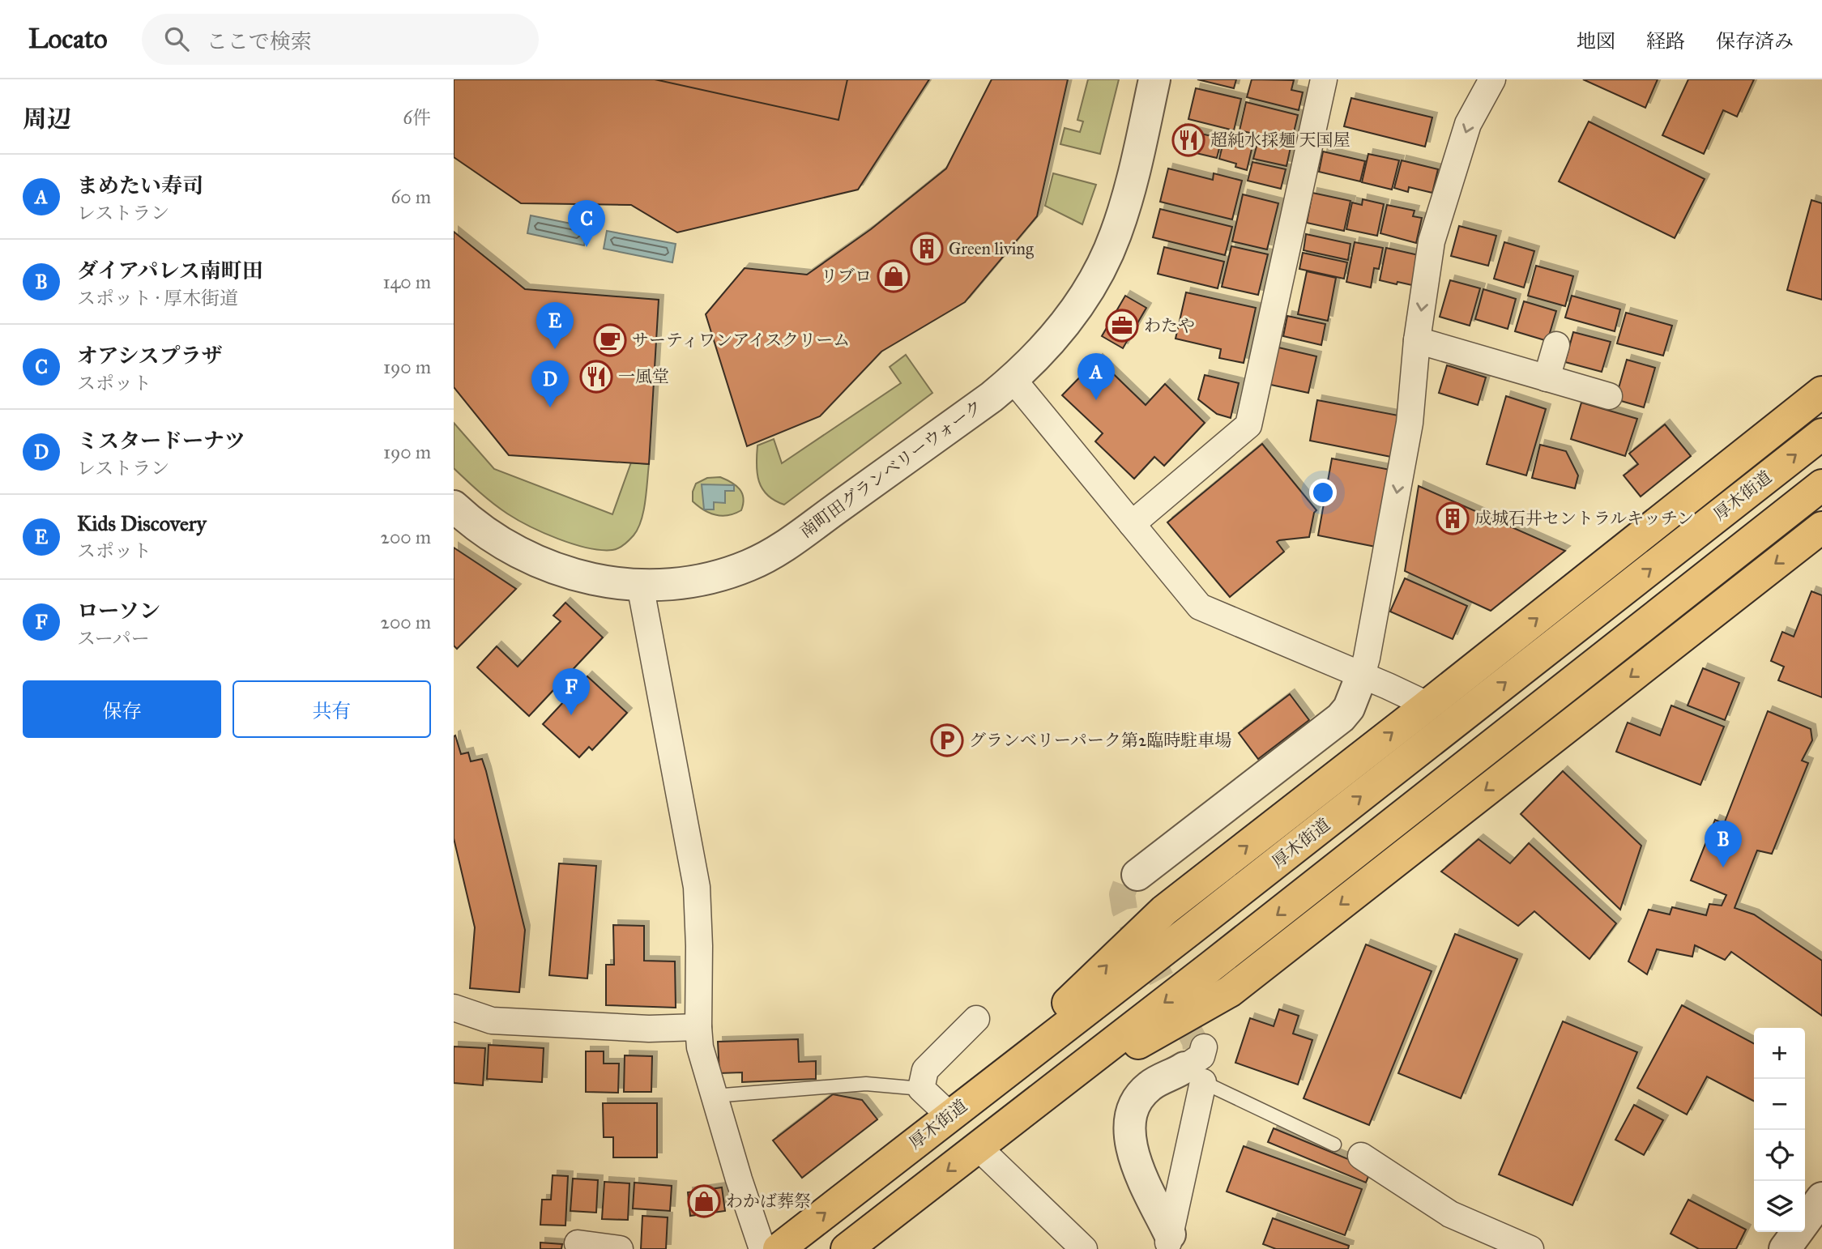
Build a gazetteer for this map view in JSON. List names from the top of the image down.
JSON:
{
  "streets": {
    "highway": ["厚木街道"],
    "street": ["南町田グランベリーウォーク"]
  },
  "places": {
    "restaurant": ["超純水採麺 天国屋", "一風堂"],
    "building": ["Green living", "成城石井セントラルキッチン"],
    "shop": ["リブロ", "わかば葬祭"],
    "office": ["わたや"],
    "cafe": ["サーティワンアイスクリーム"],
    "parking": ["グランベリーパーク第2臨時駐車場"]
  },
  "page": {
    "header": "Locato",
    "search": "ここで検索",
    "nav": ["地図", "経路", "保存済み"],
    "heading": ["周辺", "6件"],
    "list": [
      {
        "mark": "A",
        "name": "まめたい寿司",
        "note": "レストラン",
        "value": "60 m"
      },
      {
        "mark": "B",
        "name": "ダイアパレス南町田",
        "note": "スポット · 厚木街道",
        "value": "140 m"
      },
      {
        "mark": "C",
        "name": "オアシスプラザ",
        "note": "スポット",
        "value": "190 m"
      },
      {
        "mark": "D",
        "name": "ミスタードーナツ",
        "note": "レストラン",
        "value": "190 m"
      },
      {
        "mark": "E",
        "name": "Kids Discovery",
        "note": "スポット",
        "value": "200 m"
      },
      {
        "mark": "F",
        "name": "ローソン",
        "note": "スーパー",
        "value": "200 m"
      }
    ],
    "pins": [
      "C",
      "E",
      "A",
      "D",
      "F",
      "B"
    ],
    "buttons": ["保存", "共有"],
    "map_buttons": ["+", "−"]
  }
}
